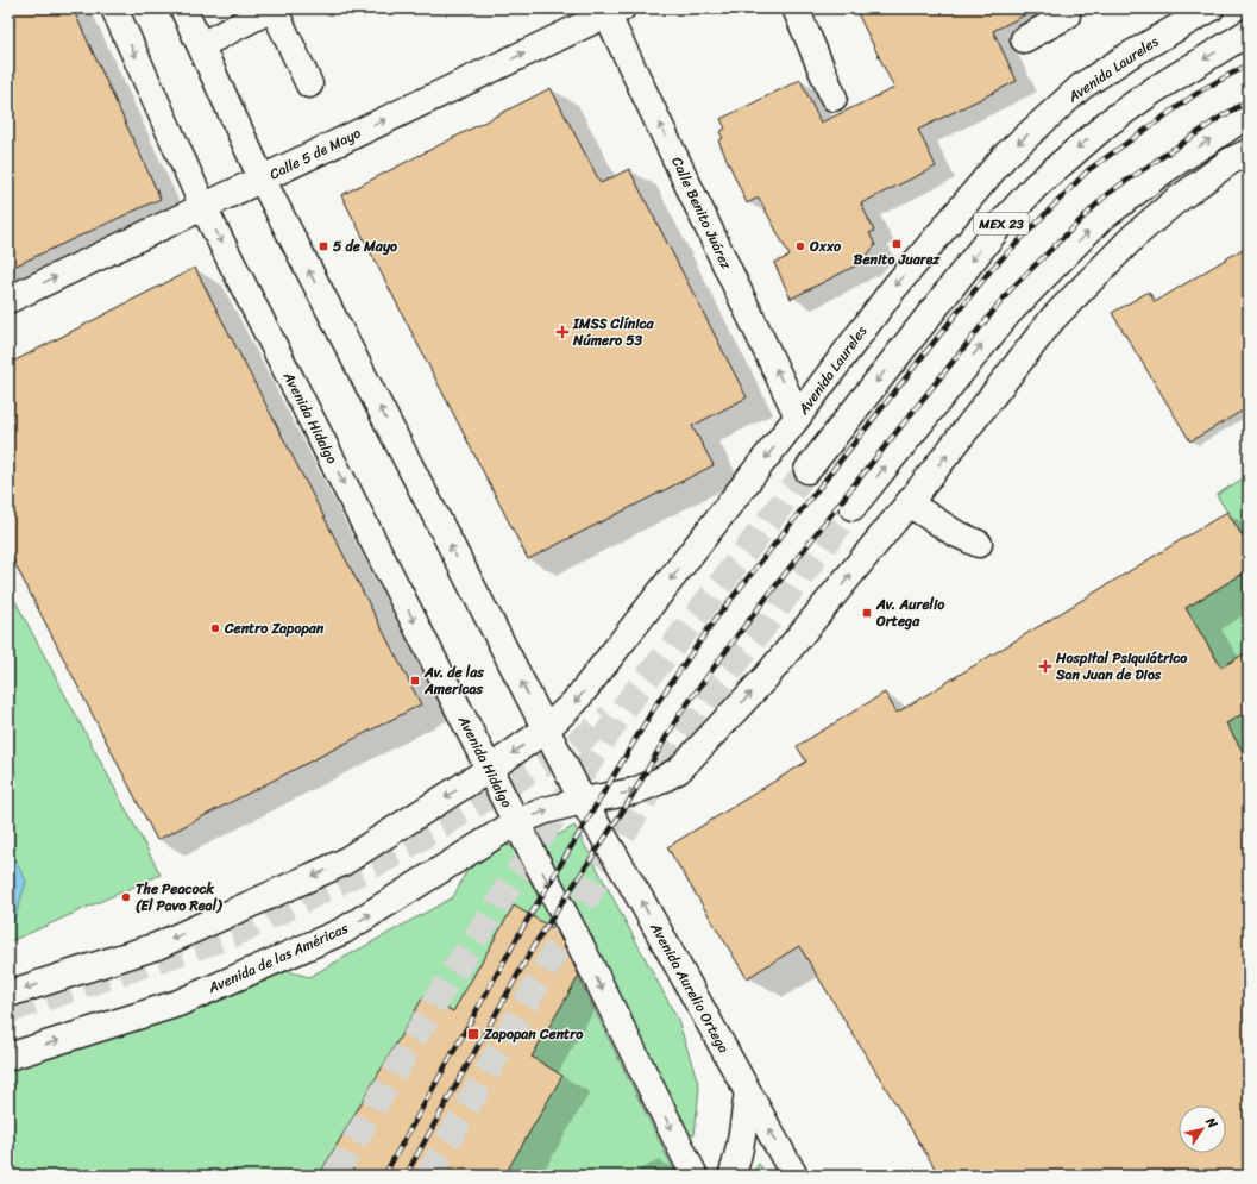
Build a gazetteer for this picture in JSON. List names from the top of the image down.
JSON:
{
  "streets": {
    "main road": [
      "Avenida Laureles",
      "Calle 5 de Mayo",
      "Calle Benito Juárez",
      "MEX 23",
      "Avenida Hidalgo",
      "Avenida de las Américas",
      "Avenida Aurelio Ortega"
    ]
  },
  "crossings": [
    ["Avenida Laureles", "Calle Benito Juárez"],
    ["Avenida Laureles", "Avenida Hidalgo"],
    ["Calle 5 de Mayo", "Calle Benito Juárez"],
    ["Calle 5 de Mayo", "Avenida Hidalgo"],
    ["Avenida Hidalgo", "Avenida de las Américas"],
    ["Avenida de las Américas", "Avenida Aurelio Ortega"]
  ],
  "one_way": ["Calle 5 de Mayo", "Calle Benito Juárez"],
  "places": {
    "transit": [
      "Benito Juarez",
      "5 de Mayo",
      "Av. Aurelio Ortega",
      "Av. de las Americas",
      "Zapopan Centro"
    ],
    "other": ["Oxxo", "Centro Zapopan", "The Peacock (El Pavo Real)"],
    "health": ["IMSS Clínica Número 53", "Hospital Psiquiátrico San Juan de Dios"]
  },
  "north": "top right"
}
